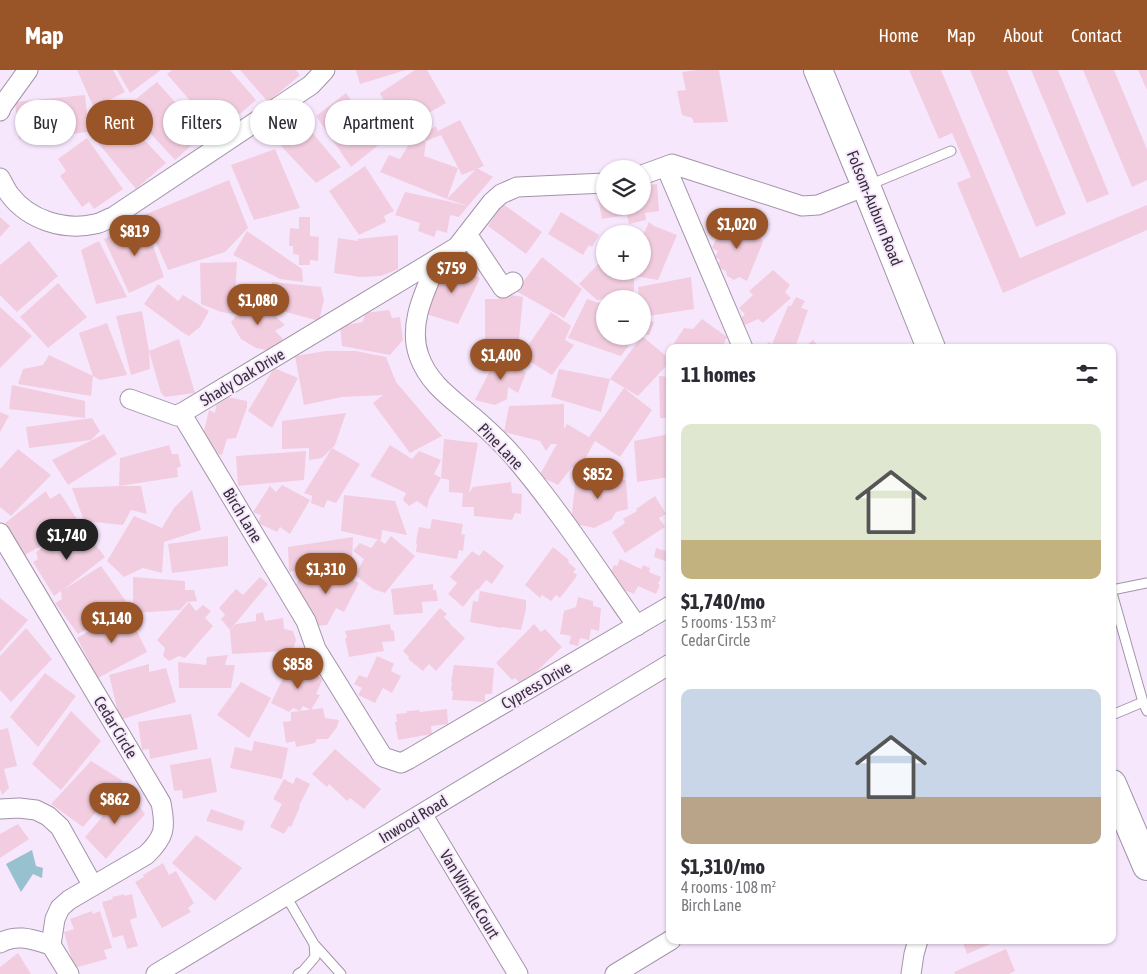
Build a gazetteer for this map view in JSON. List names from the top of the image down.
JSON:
{
  "streets": {
    "main road": ["Folsom-Auburn Road"],
    "street": [
      "Shady Oak Drive",
      "Pine Lane",
      "Birch Lane",
      "Cypress Drive",
      "Cedar Circle",
      "Inwood Road",
      "Van Winkle Court"
    ]
  },
  "crossings": [
    ["Shady Oak Drive", "Pine Lane"],
    ["Shady Oak Drive", "Birch Lane"],
    ["Pine Lane", "Cypress Drive"],
    ["Birch Lane", "Cypress Drive"],
    ["Inwood Road", "Van Winkle Court"]
  ],
  "page": {
    "header": "Map",
    "nav": [
      "Home",
      "Map",
      "About",
      "Contact"
    ],
    "chip": [
      "Buy",
      "Rent",
      "Filters",
      "New",
      "Apartment"
    ],
    "map_buttons": ["+", "−"],
    "price": [
      "$1,020",
      "$819",
      "$759",
      "$1,080",
      "$1,400",
      "$852",
      "$1,740",
      "$1,310",
      "$1,140",
      "$858",
      "$862"
    ],
    "heading": "11 homes",
    "list": [
      {
        "name": "$1,740/mo",
        "note": "5 rooms · 153 m² · Cedar Circle"
      },
      {
        "name": "$1,310/mo",
        "note": "4 rooms · 108 m² · Birch Lane"
      }
    ]
  }
}
